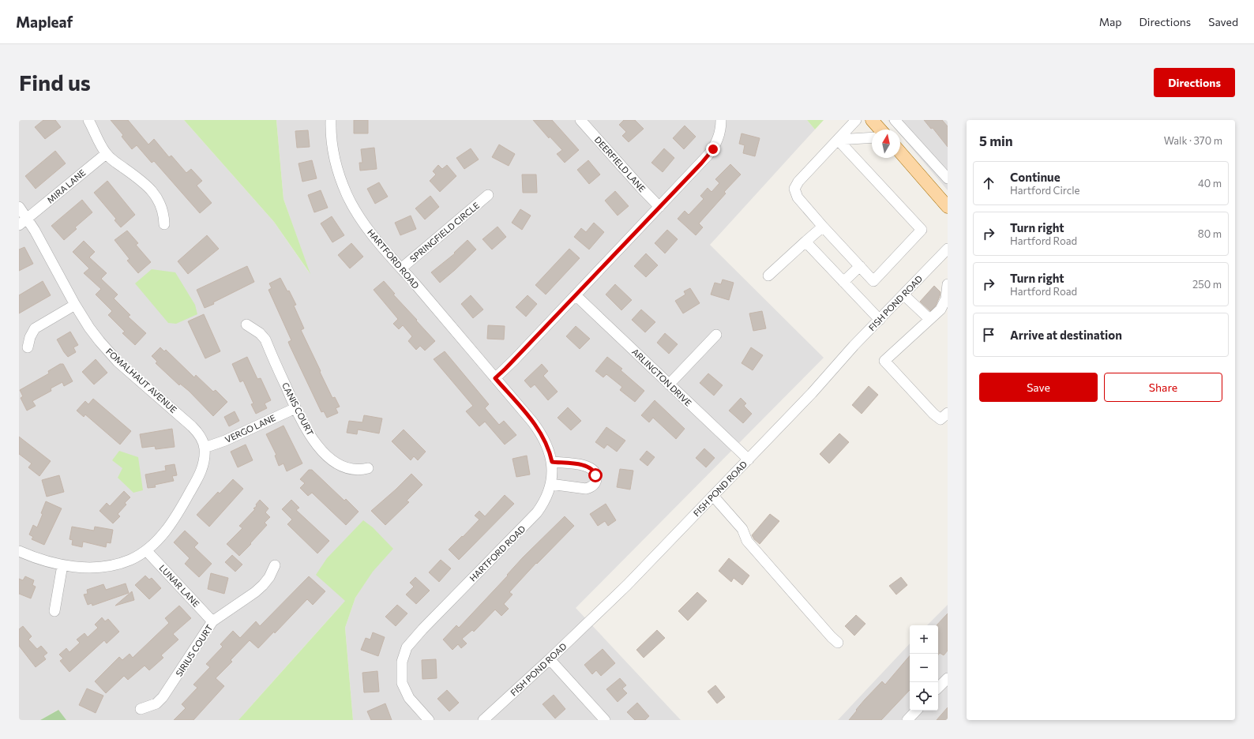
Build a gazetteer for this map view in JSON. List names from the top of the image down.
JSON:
{
  "streets": {
    "street": [
      "DEERFIELD LANE",
      "MIRA LANE",
      "SPRINGFIELD CIRCLE",
      "HARTFORD ROAD",
      "FISH POND ROAD",
      "ARLINGTON DRIVE",
      "FOMALHAUT AVENUE",
      "CANIS COURT",
      "VERGO LANE",
      "LUNAR LANE",
      "SIRIUS COURT"
    ]
  },
  "crossings": [
    ["MIRA LANE", "FOMALHAUT AVENUE"],
    ["SPRINGFIELD CIRCLE", "HARTFORD ROAD"],
    ["FISH POND ROAD", "ARLINGTON DRIVE"],
    ["FOMALHAUT AVENUE", "VERGO LANE"],
    ["CANIS COURT", "VERGO LANE"],
    ["LUNAR LANE", "SIRIUS COURT"]
  ],
  "north": "top",
  "page": {
    "header": "Mapleaf",
    "nav": ["Map", "Directions", "Saved"],
    "buttons": [
      "Directions",
      ["Save", "Share"]
    ],
    "title": "Find us",
    "heading": ["5 min", "Walk · 370 m"],
    "list": [
      ["Continue", "Hartford Circle", "40 m"],
      ["Turn right", "Hartford Road", "80 m"],
      ["Turn right", "Hartford Road", "250 m"],
      "Arrive at destination"
    ],
    "map_buttons": ["+", "−"]
  }
}
